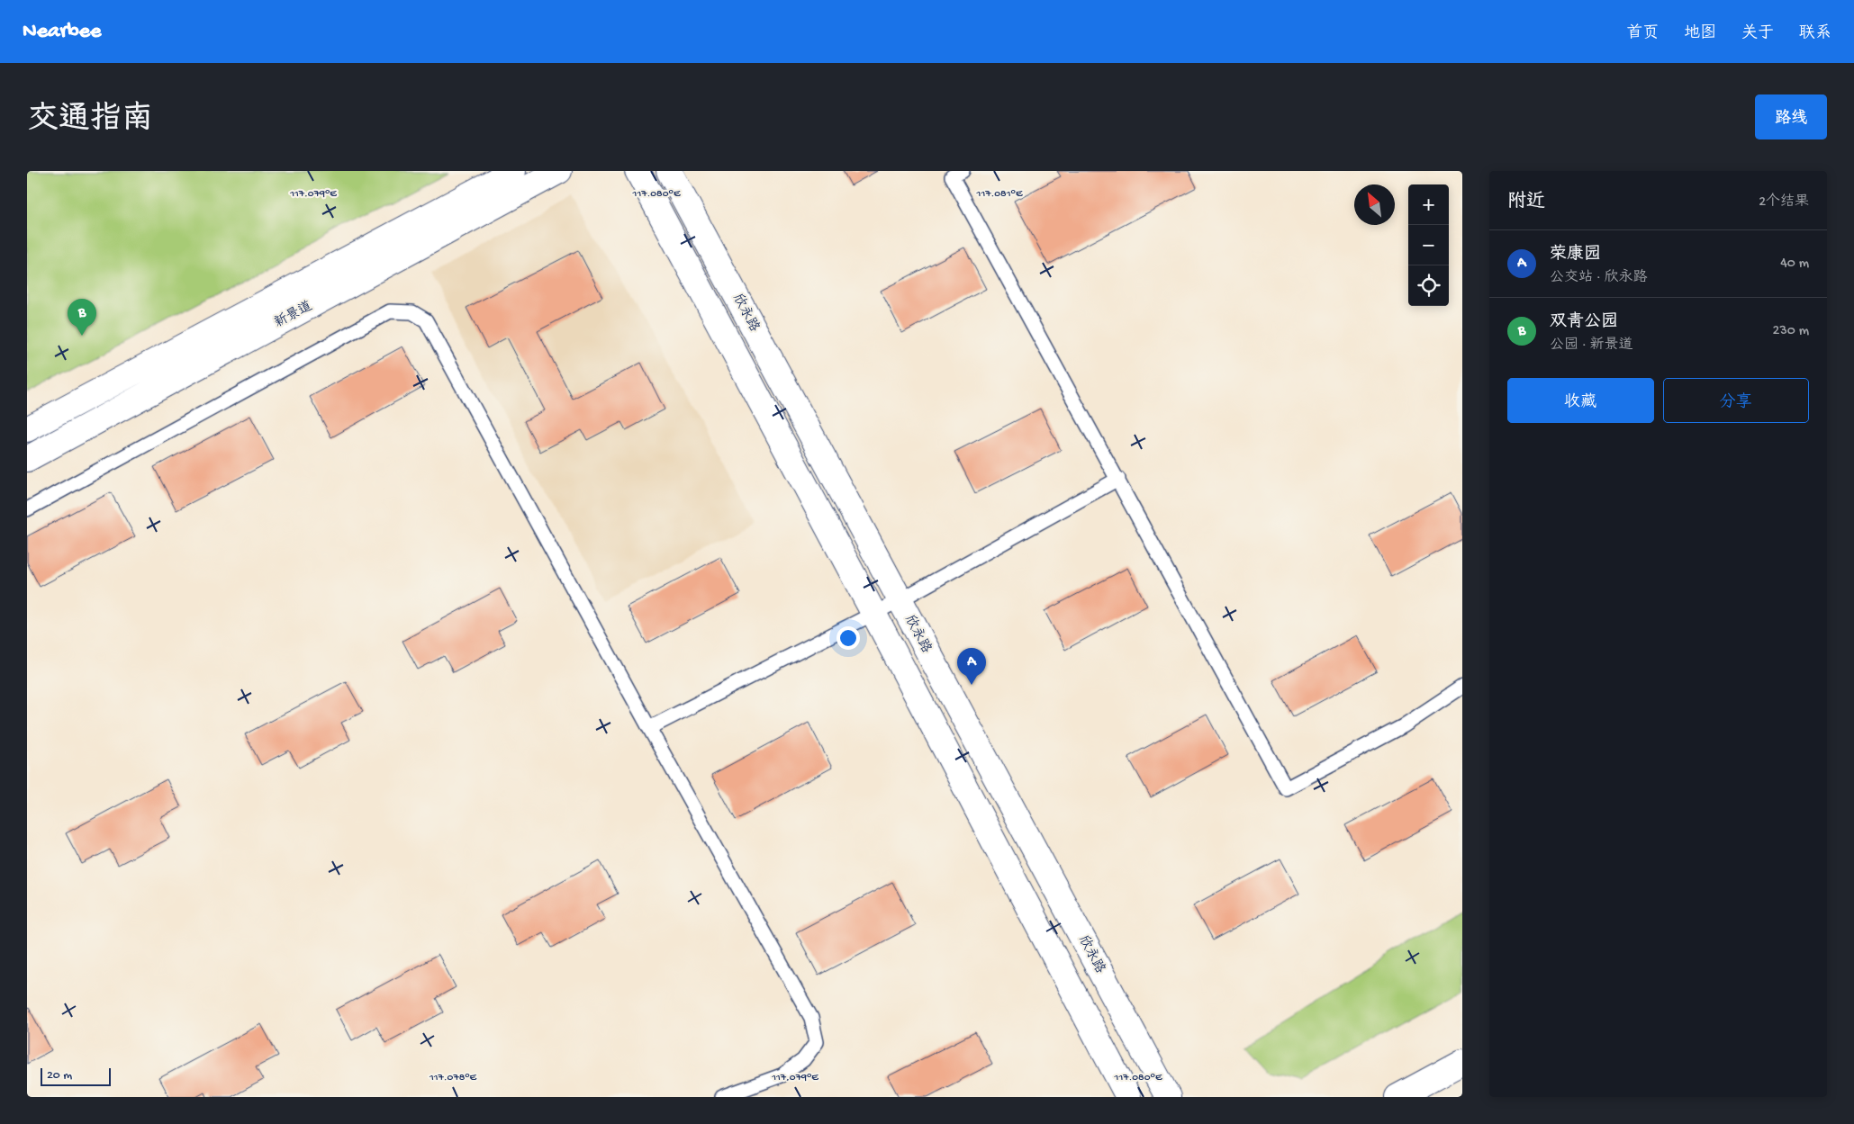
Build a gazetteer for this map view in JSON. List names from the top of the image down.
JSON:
{
  "streets": {
    "street": ["欣永路", "新景道"]
  },
  "scale_bar": "20 m",
  "north": "top left",
  "page": {
    "header": "Nearbee",
    "nav": [
      "首页",
      "地图",
      "关于",
      "联系"
    ],
    "title": "交通指南",
    "buttons": [
      "路线",
      ["收藏", "分享"]
    ],
    "heading": ["附近", "2个结果"],
    "map_buttons": ["+", "−"],
    "list": [
      {
        "mark": "A",
        "name": "荣康园",
        "note": "公交站 · 欣永路",
        "value": "40 m"
      },
      {
        "mark": "B",
        "name": "双青公园",
        "note": "公园 · 新景道",
        "value": "230 m"
      }
    ],
    "pins": ["B", "A"],
    "scale": "20 m"
  },
  "coordinates": [
    "117.079°E",
    "117.080°E",
    "117.081°E",
    "117.078°E"
  ]
}
